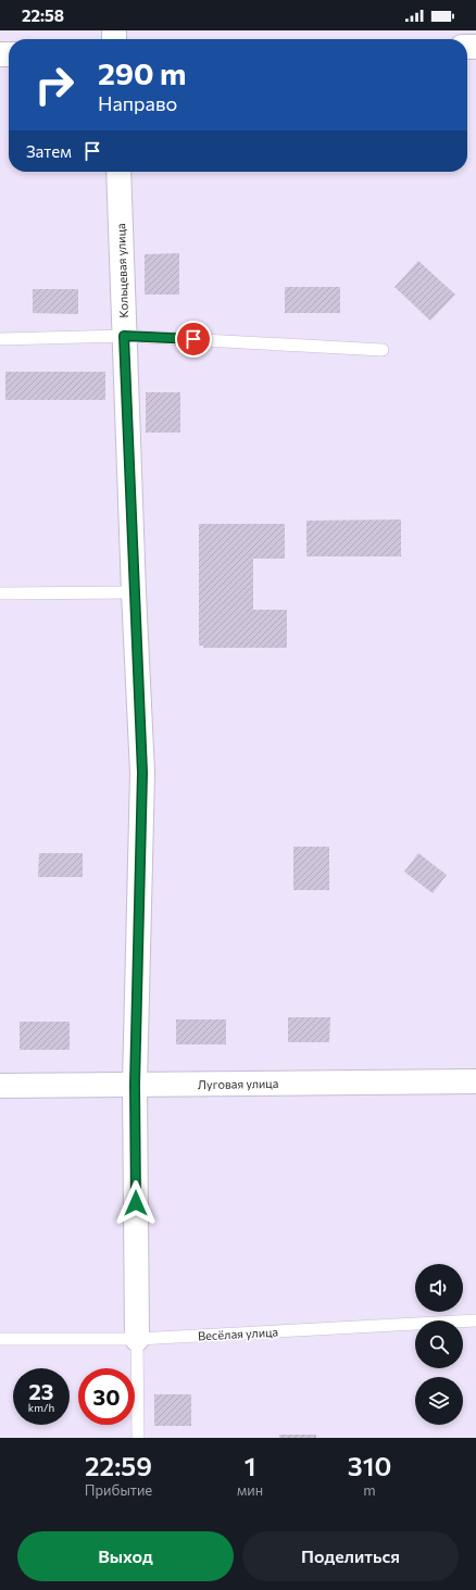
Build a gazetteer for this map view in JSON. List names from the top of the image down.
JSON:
{
  "streets": {
    "street": ["Кольцевая улица", "Луговая улица"],
    "lane": ["Весёлая улица"]
  },
  "crossings": [
    ["Кольцевая улица", "Луговая улица"],
    ["Кольцевая улица", "Весёлая улица"]
  ],
  "page": {
    "status": "22:58",
    "turn": ["290 m", "Направо"],
    "then": "Затем",
    "speed": "23 km/h",
    "limit": "30",
    "eta": [
      "22:59",
      "Прибытие",
      "1",
      "мин",
      "310",
      "m"
    ],
    "buttons": ["Выход", "Поделиться"]
  }
}
